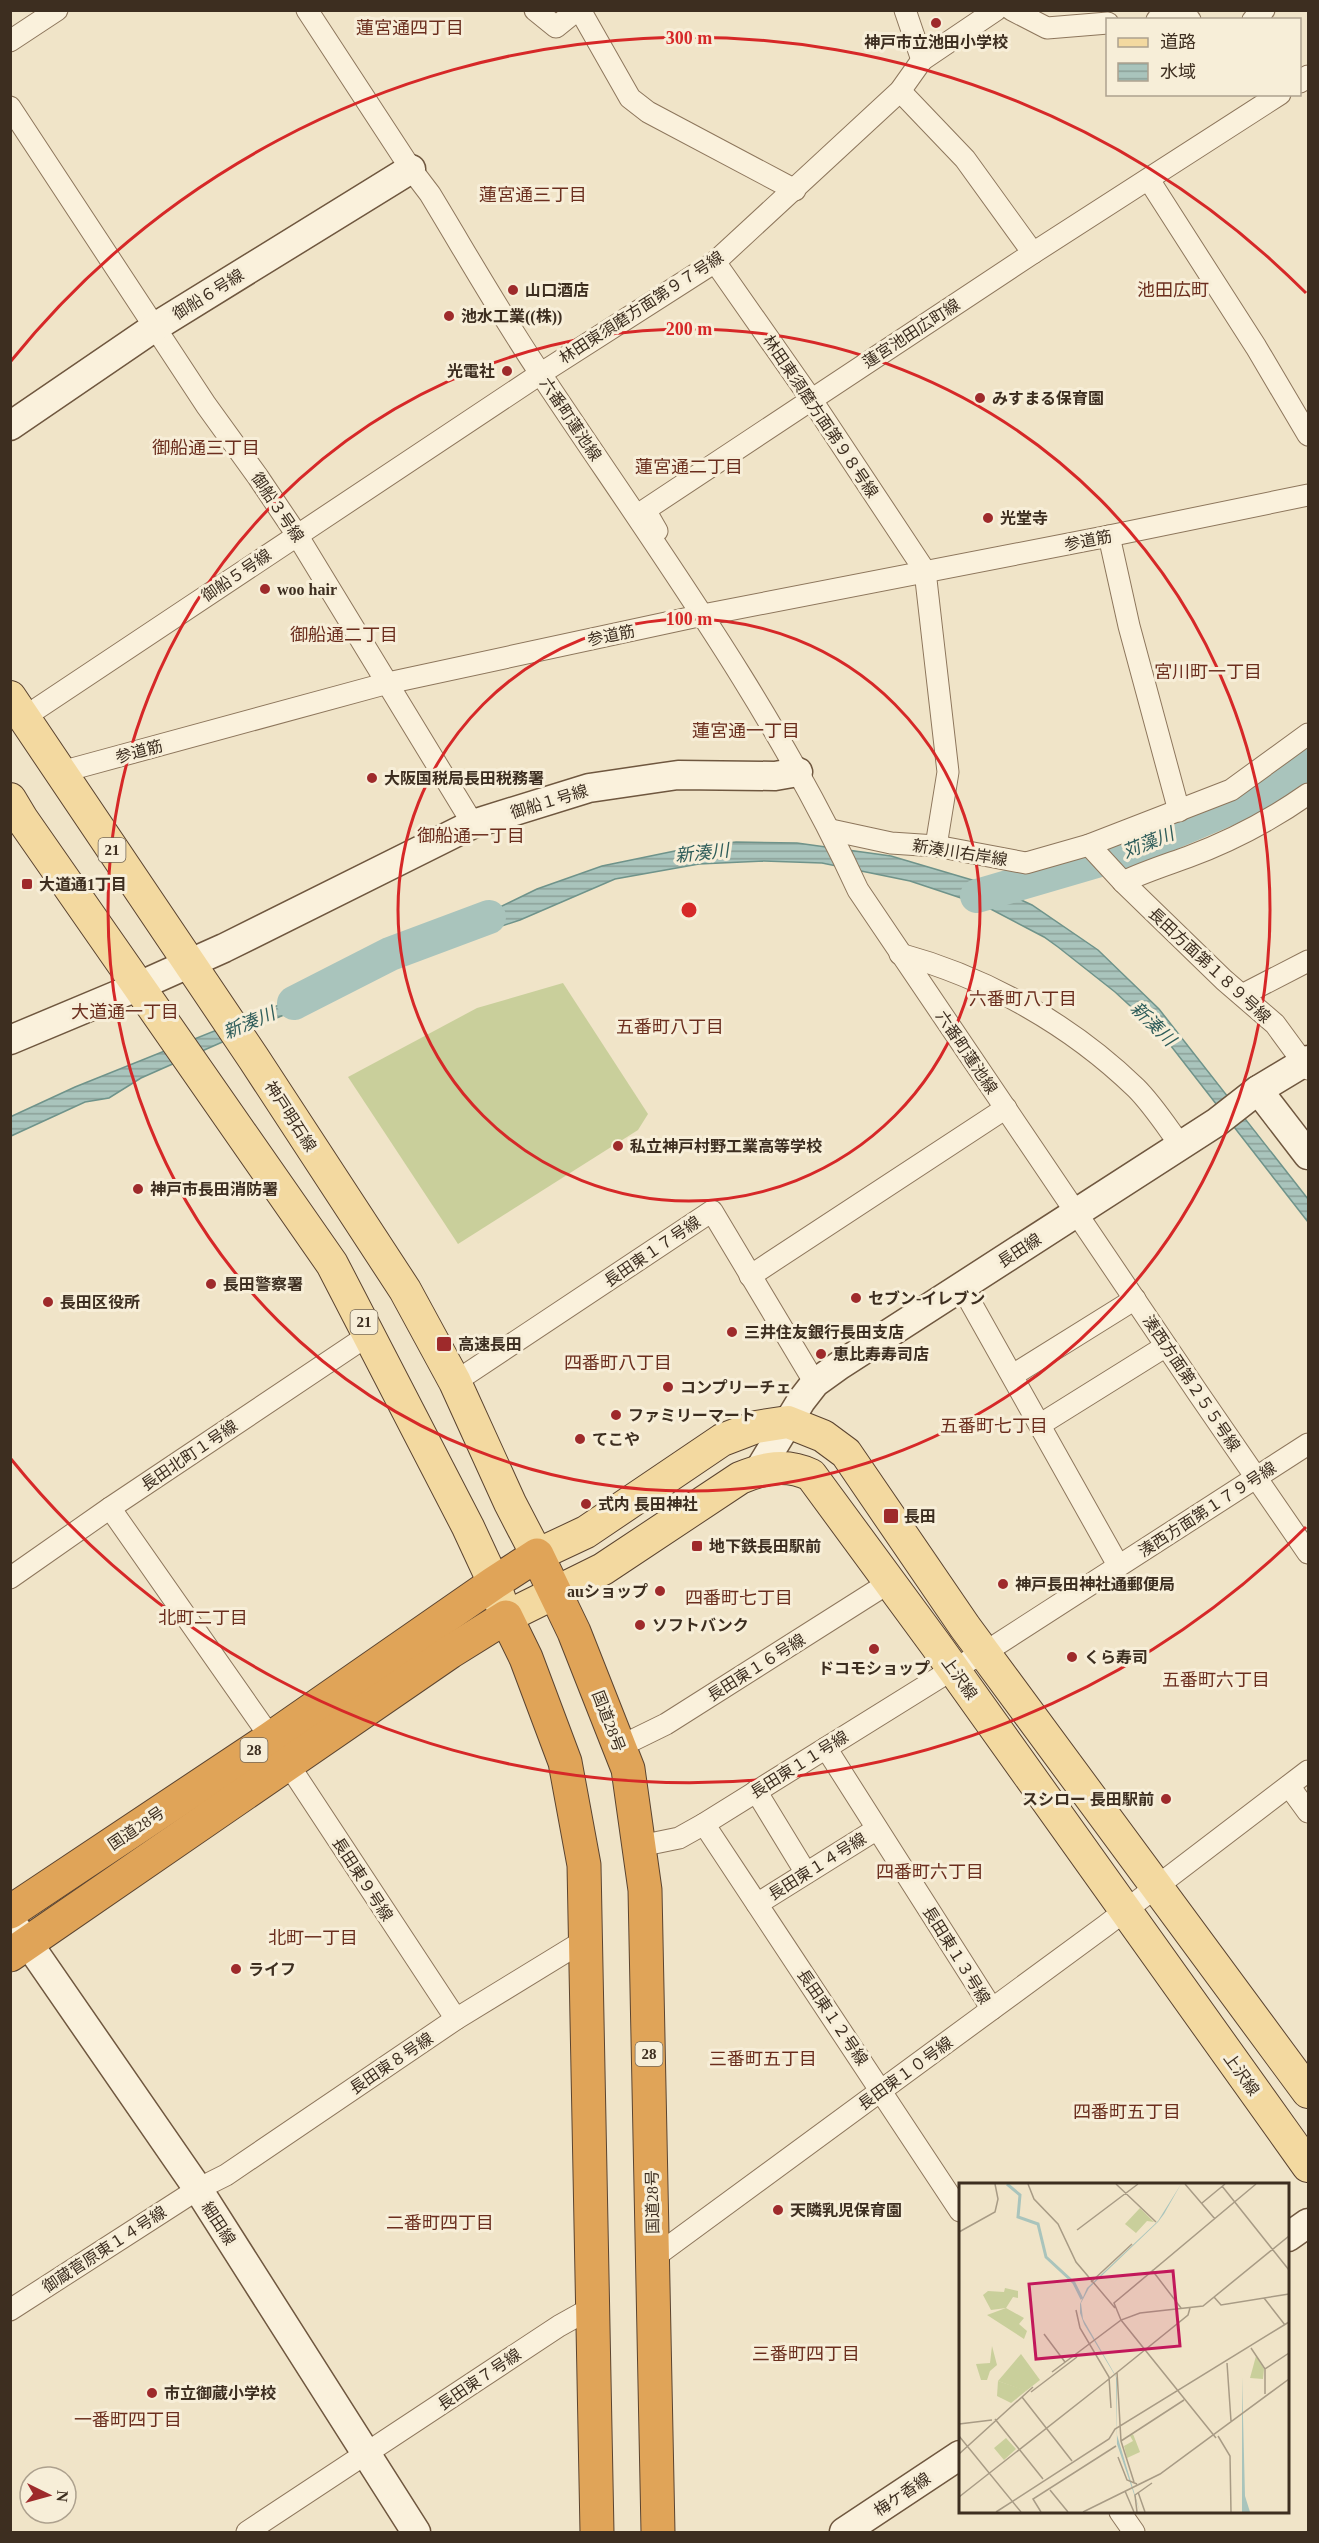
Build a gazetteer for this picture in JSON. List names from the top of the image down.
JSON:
{
  "streets": {
    "highway": ["国道28号", "28"],
    "main road": ["21", "神戸明石線", "上沢線"],
    "street": [
      "御船６号線",
      "林田東須磨方面第９７号線",
      "蓮宮池田広町線",
      "林田東須磨方面第９８号線",
      "六番町蓮池線",
      "御船３号線",
      "参道筋",
      "御船５号線",
      "御船１号線",
      "新湊川右岸線",
      "長田方面第１８９号線",
      "長田線",
      "長田東１７号線",
      "湊西方面第２５５号線",
      "長田北町１号線",
      "湊西方面第１７９号線",
      "長田東１６号線",
      "長田東１１号線",
      "長田東１４号線",
      "長田東９号線",
      "長田東１３号線",
      "長田東１２号線",
      "長田東８号線",
      "長田東１０号線",
      "細田線",
      "御蔵菅原東１４号線",
      "長田東７号線",
      "梅ケ香線"
    ]
  },
  "crossings": [
    ["御船６号線", "六番町蓮池線"],
    ["御船６号線", "御船３号線"],
    ["林田東須磨方面第９７号線", "林田東須磨方面第９８号線"],
    ["林田東須磨方面第９７号線", "六番町蓮池線"],
    ["林田東須磨方面第９７号線", "御船５号線"],
    ["蓮宮池田広町線", "林田東須磨方面第９８号線"],
    ["蓮宮池田広町線", "六番町蓮池線"],
    ["蓮宮池田広町線", "参道筋"],
    ["林田東須磨方面第９８号線", "参道筋"],
    ["六番町蓮池線", "参道筋"],
    ["六番町蓮池線", "御船５号線"],
    ["六番町蓮池線", "御船１号線"],
    ["六番町蓮池線", "新湊川右岸線"],
    ["六番町蓮池線", "長田線"],
    ["六番町蓮池線", "湊西方面第２５５号線"],
    ["御船３号線", "参道筋"],
    ["御船３号線", "御船５号線"],
    ["御船３号線", "御船１号線"],
    ["参道筋", "神戸明石線"],
    ["御船５号線", "神戸明石線"],
    ["御船１号線", "21"],
    ["御船１号線", "神戸明石線"],
    ["21", "長田北町１号線"],
    ["21", "上沢線"],
    ["21", "国道28号"],
    ["新湊川右岸線", "長田方面第１８９号線"],
    ["長田方面第１８９号線", "長田線"],
    ["神戸明石線", "長田東１７号線"],
    ["神戸明石線", "国道28号"],
    ["長田線", "長田東１７号線"],
    ["長田線", "湊西方面第２５５号線"],
    ["長田線", "上沢線"],
    ["湊西方面第２５５号線", "湊西方面第１７９号線"],
    ["長田北町１号線", "長田東９号線"],
    ["湊西方面第１７９号線", "長田東１１号線"],
    ["長田東１６号線", "上沢線"],
    ["長田東１６号線", "国道28号"],
    ["上沢線", "国道28号"],
    ["上沢線", "長田東１１号線"],
    ["上沢線", "長田東１０号線"],
    ["国道28号", "長田東１１号線"],
    ["国道28号", "長田東９号線"],
    ["国道28号", "長田東１０号線"],
    ["国道28号", "細田線"],
    ["長田東１１号線", "長田東１３号線"],
    ["長田東１１号線", "長田東１２号線"],
    ["長田東１４号線", "長田東１３号線"],
    ["長田東１４号線", "長田東１２号線"],
    ["長田東９号線", "長田東８号線"],
    ["長田東１３号線", "長田東１０号線"],
    ["長田東１２号線", "長田東１０号線"],
    ["長田東８号線", "細田線"],
    ["長田東８号線", "御蔵菅原東１４号線"],
    ["細田線", "御蔵菅原東１４号線"],
    ["細田線", "長田東７号線"]
  ],
  "districts": [
    "蓮宮通四丁目",
    "蓮宮通三丁目",
    "池田広町",
    "御船通三丁目",
    "蓮宮通二丁目",
    "御船通二丁目",
    "宮川町一丁目",
    "蓮宮通一丁目",
    "御船通一丁目",
    "六番町八丁目",
    "大道通一丁目",
    "五番町八丁目",
    "四番町八丁目",
    "五番町七丁目",
    "四番町七丁目",
    "北町二丁目",
    "五番町六丁目",
    "四番町六丁目",
    "北町一丁目",
    "三番町五丁目",
    "四番町五丁目",
    "二番町四丁目",
    "三番町四丁目",
    "一番町四丁目"
  ],
  "water": ["苅藻川", "新湊川"],
  "places": {
    "other": [
      "神戸市立池田小学校",
      "山口酒店",
      "池水工業((株))",
      "光電社",
      "みすまる保育園",
      "光堂寺",
      "woo hair",
      "大阪国税局長田税務署",
      "私立神戸村野工業高等学校",
      "神戸市長田消防署",
      "長田警察署",
      "セブン-イレブン",
      "長田区役所",
      "三井住友銀行長田支店",
      "恵比寿寿司店",
      "コンプリーチェ",
      "ファミリーマート",
      "てこや",
      "式内 長田神社",
      "神戸長田神社通郵便局",
      "auショップ",
      "ソフトバンク",
      "ドコモショップ",
      "くら寿司",
      "スシロー 長田駅前",
      "ライフ",
      "天隣乳児保育園",
      "市立御蔵小学校"
    ],
    "transit": [
      "大道通1丁目",
      "高速長田",
      "長田",
      "地下鉄長田駅前"
    ]
  },
  "legend": ["道路", "水域"],
  "north": "right",
  "rings": ["300 m", "200 m", "100 m"]
}
